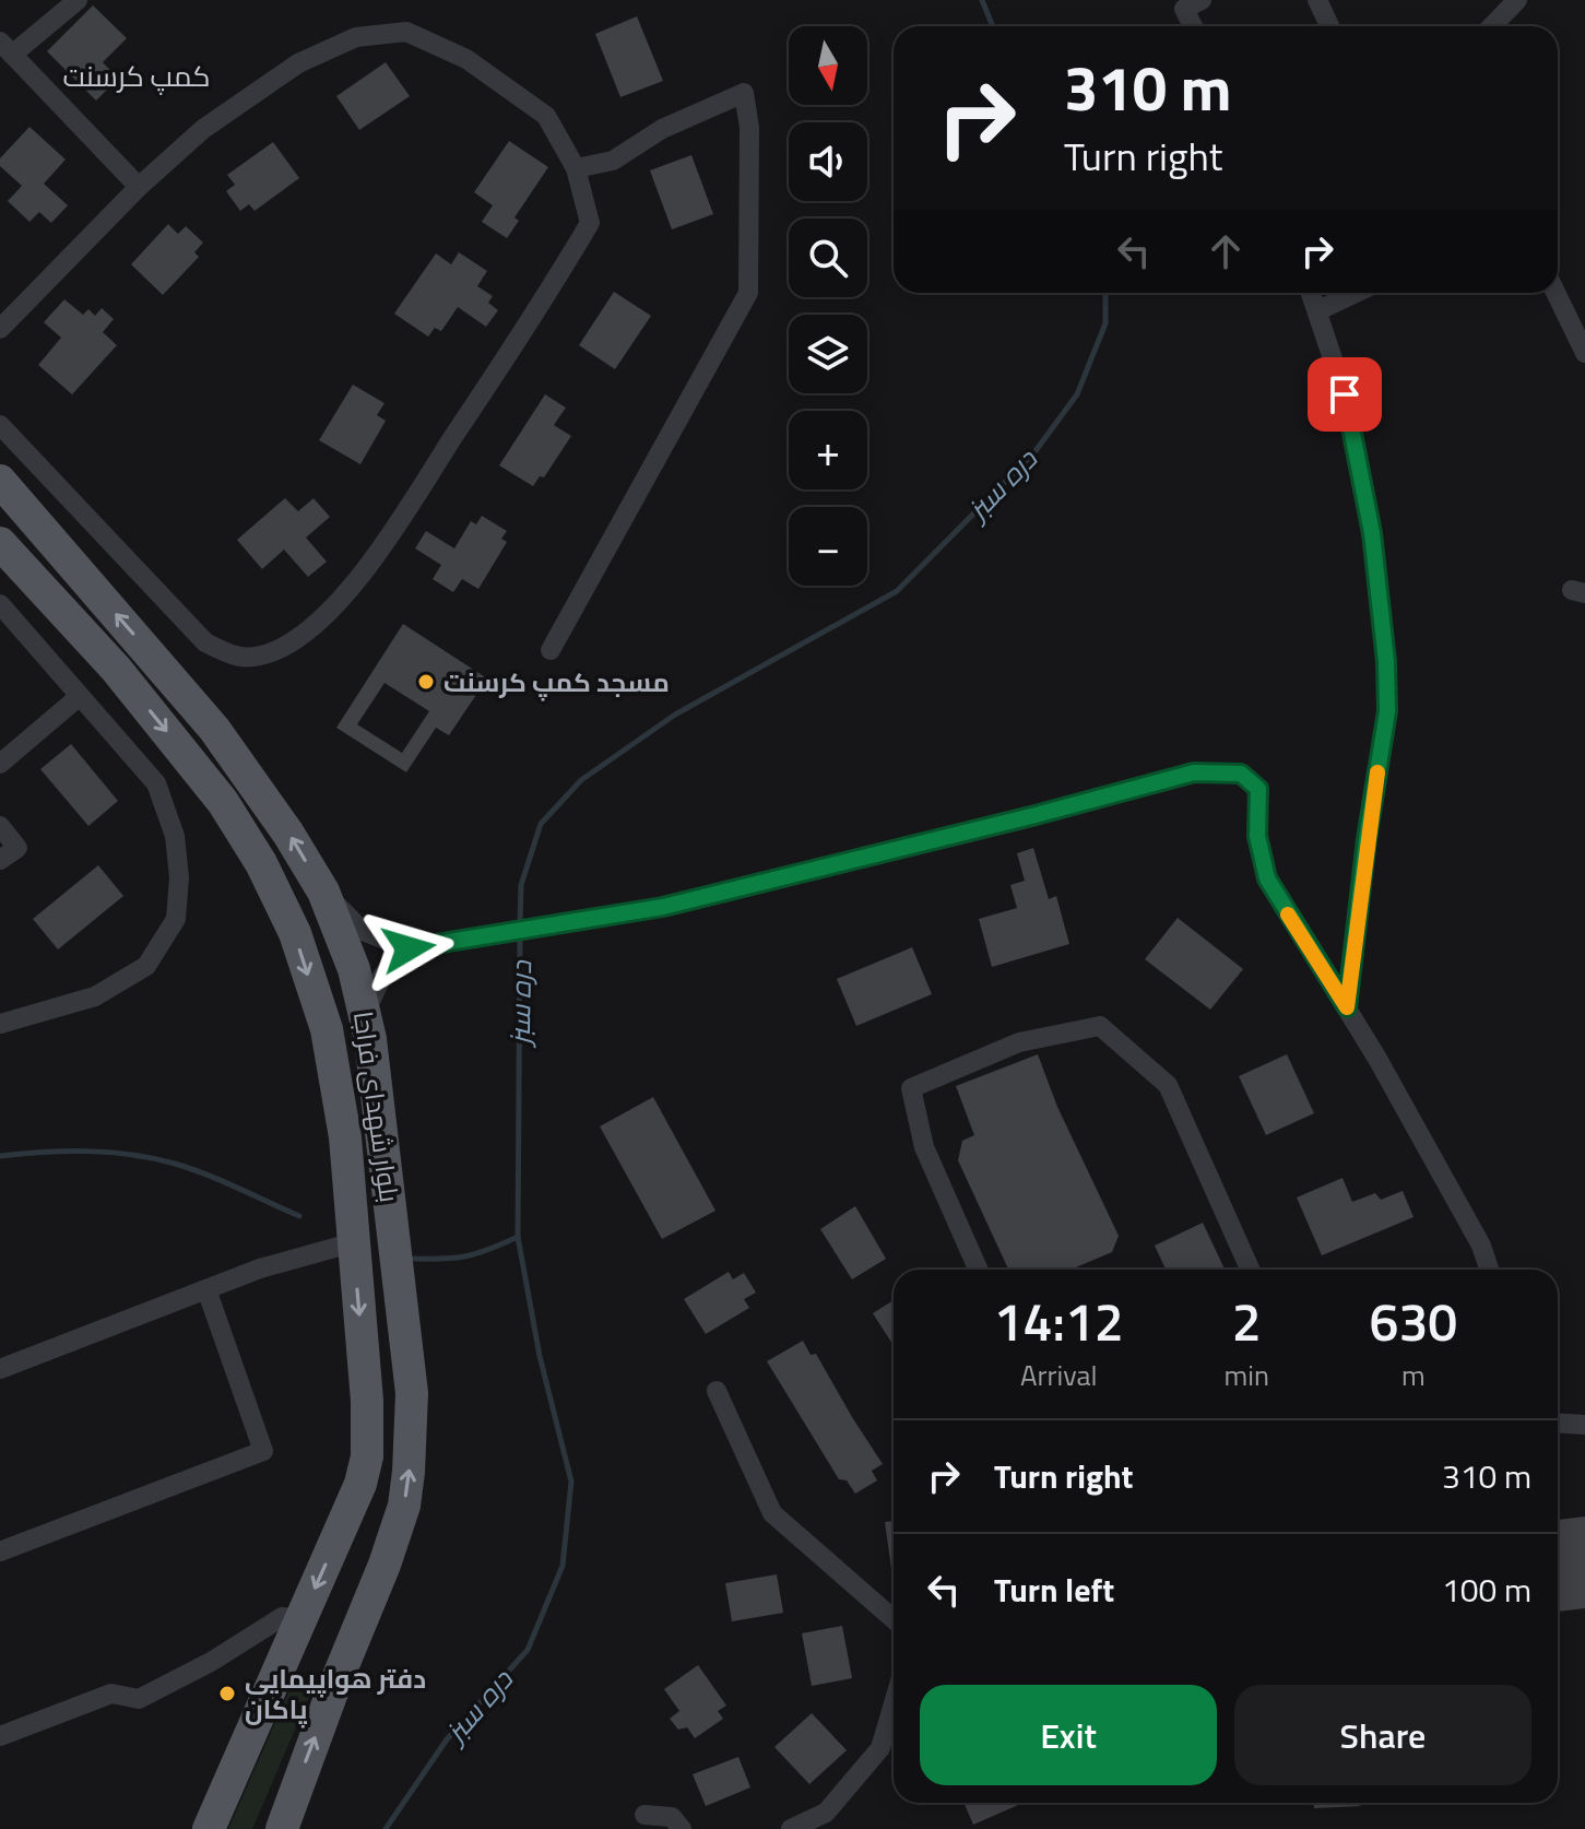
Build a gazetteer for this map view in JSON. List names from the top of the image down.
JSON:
{
  "streets": {
    "main road": ["بلوار شهدای فراجا"]
  },
  "districts": ["کمپ کرسنت"],
  "water": ["دره سبز"],
  "places": ["مسجد کمپ کرسنت", "دفتر هواپیمایی پاکان"],
  "north": "bottom",
  "page": {
    "map_buttons": ["+", "−"],
    "turn": ["310 m", "Turn right"],
    "eta": [
      "14:12",
      "Arrival",
      "2",
      "min",
      "630",
      "m"
    ],
    "list": [
      {
        "name": "Turn right",
        "value": "310 m"
      },
      {
        "name": "Turn left",
        "value": "100 m"
      }
    ],
    "buttons": ["Exit", "Share"]
  }
}
